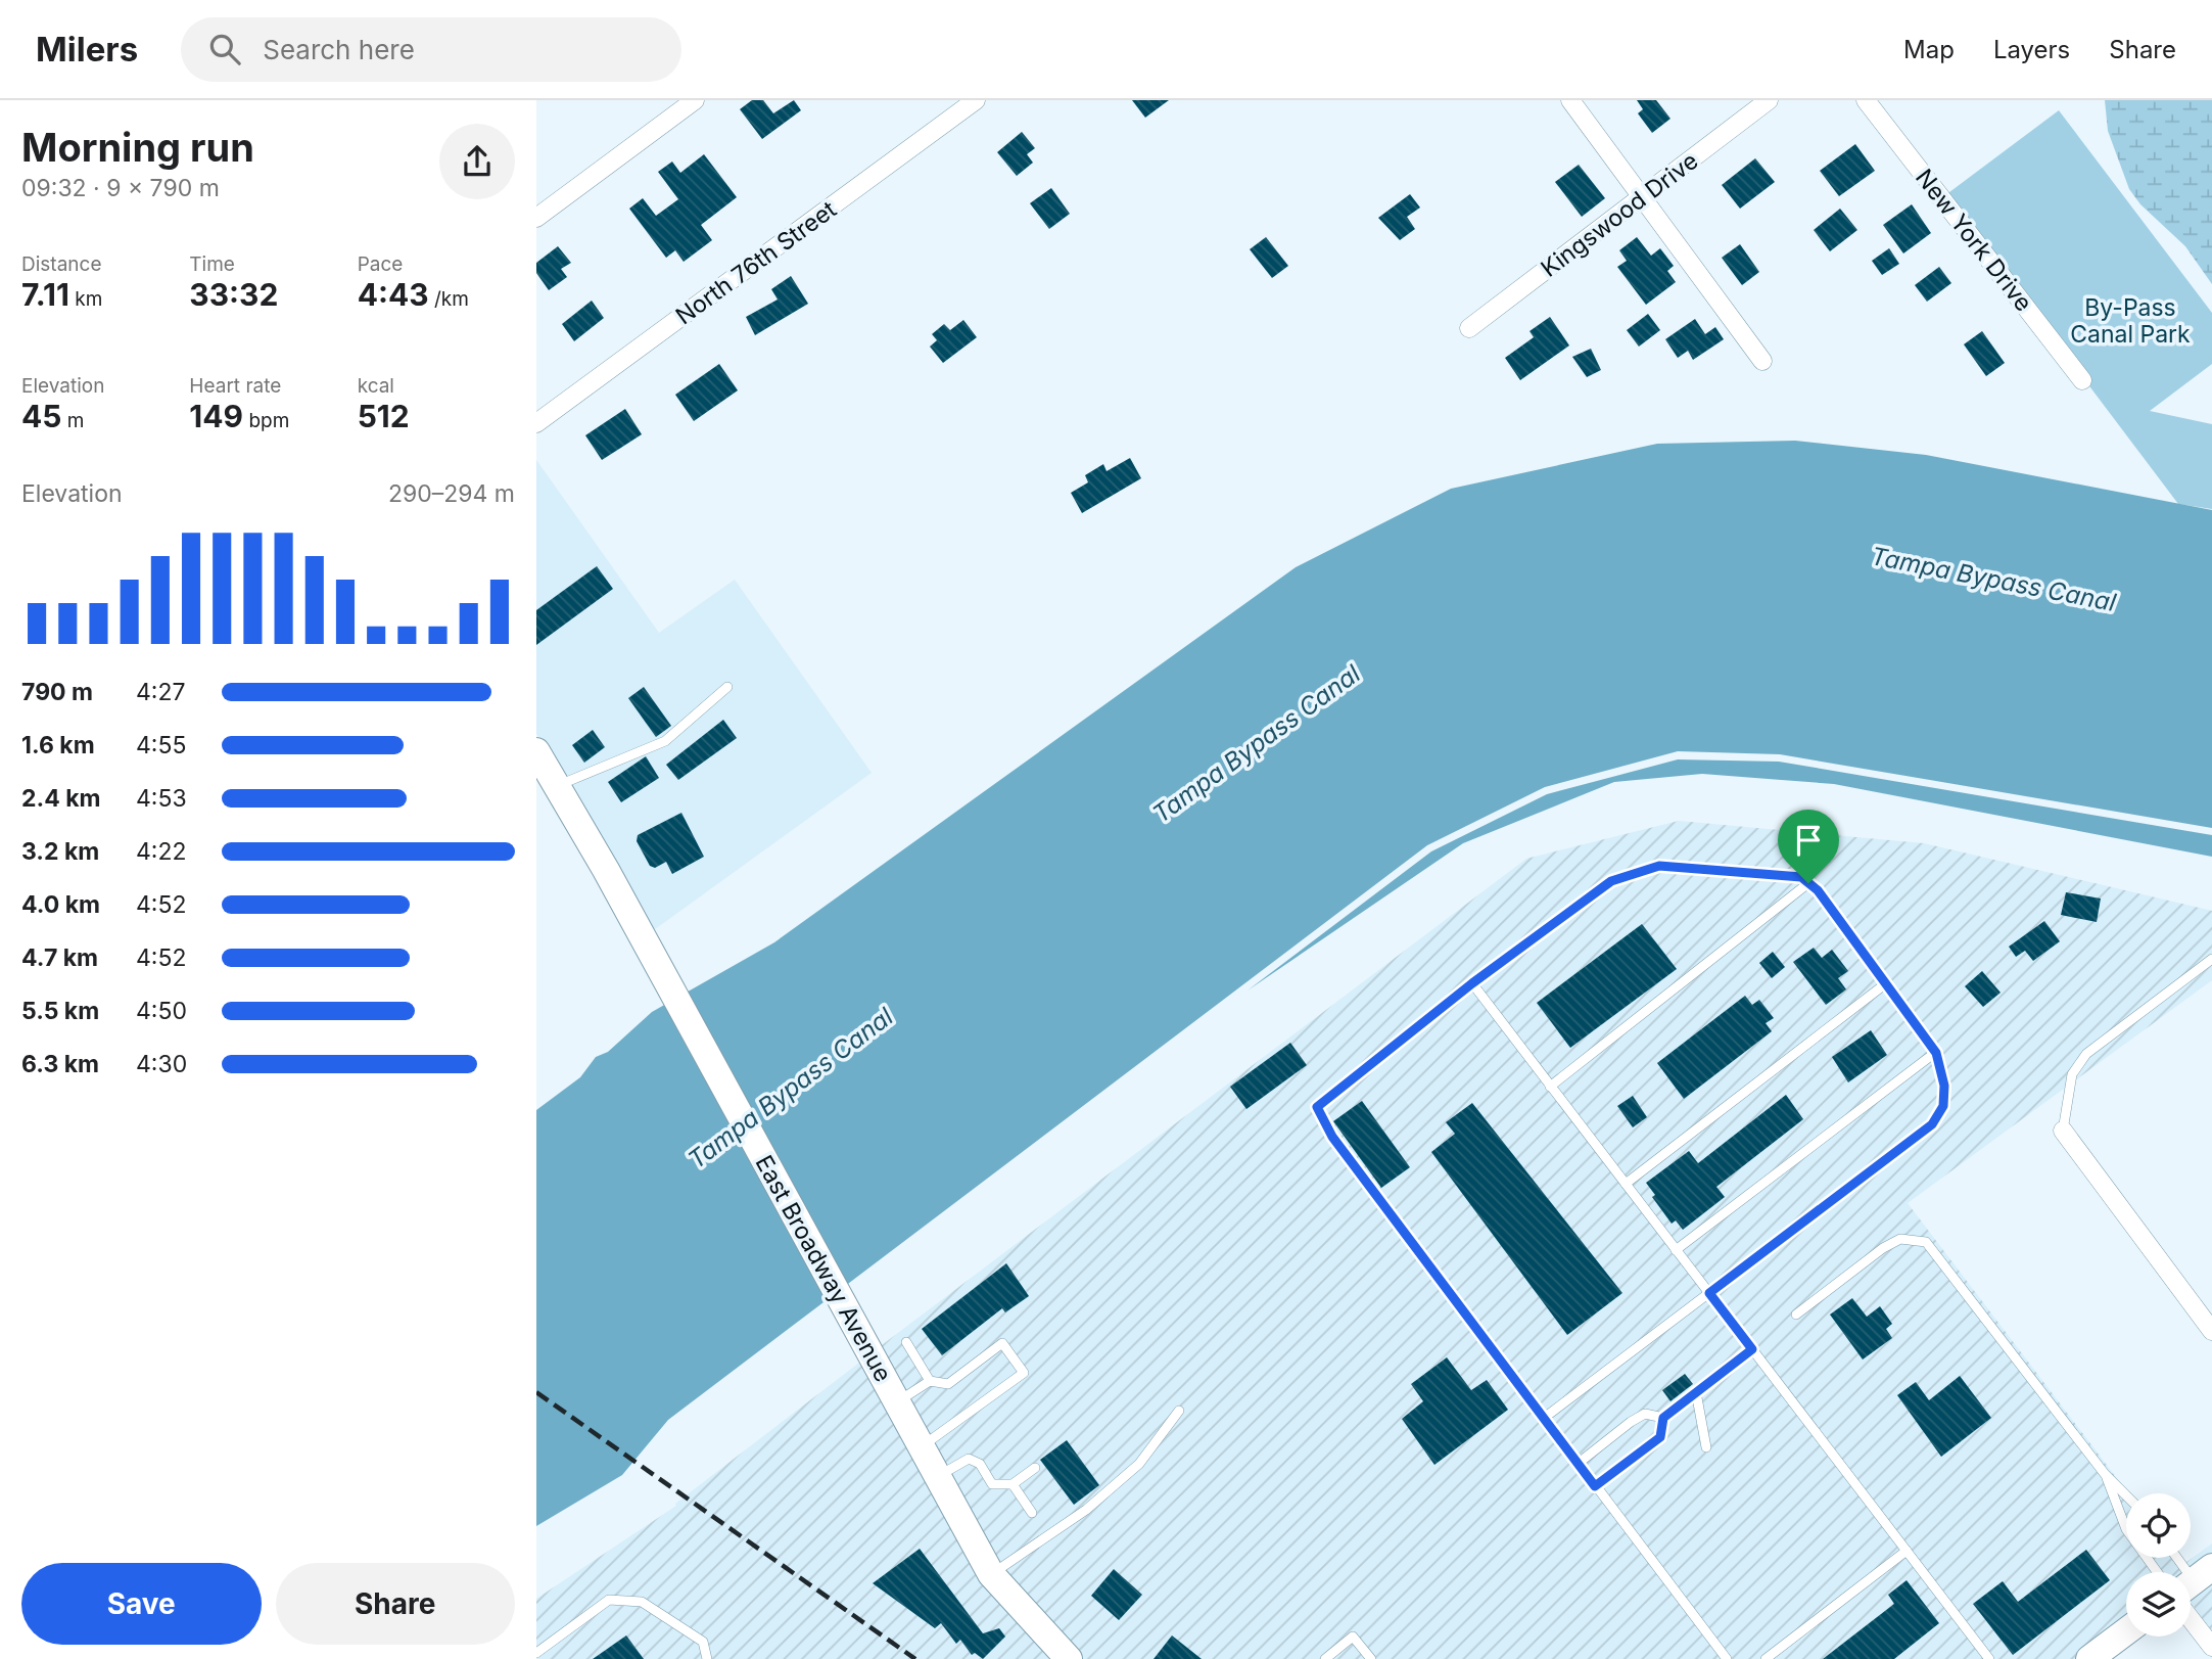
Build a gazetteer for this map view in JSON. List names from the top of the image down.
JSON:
{
  "streets": {
    "main road": ["East Broadway Avenue"],
    "street": ["Kingswood Drive", "New York Drive", "North 76th Street"]
  },
  "water": ["Tampa Bypass Canal"],
  "parks": ["By-Pass Canal Park"],
  "page": {
    "header": "Milers",
    "search": "Search here",
    "nav": ["Map", "Layers", "Share"],
    "heading": ["Morning run", "09:32 · 9 × 790 m"],
    "stats": [
      ["Distance", "7.11 km"],
      ["Time", "33:32"],
      ["Pace", "4:43 /km"],
      ["Elevation", "45 m"],
      ["Heart rate", "149 bpm"],
      ["kcal", "512"]
    ],
    "chart": ["Elevation", "290–294 m"],
    "list": [
      {
        "name": "790 m",
        "note": "4:27"
      },
      {
        "name": "1.6 km",
        "note": "4:55"
      },
      {
        "name": "2.4 km",
        "note": "4:53"
      },
      {
        "name": "3.2 km",
        "note": "4:22"
      },
      {
        "name": "4.0 km",
        "note": "4:52"
      },
      {
        "name": "4.7 km",
        "note": "4:52"
      },
      {
        "name": "5.5 km",
        "note": "4:50"
      },
      {
        "name": "6.3 km",
        "note": "4:30"
      }
    ],
    "buttons": ["Save", "Share"]
  }
}
